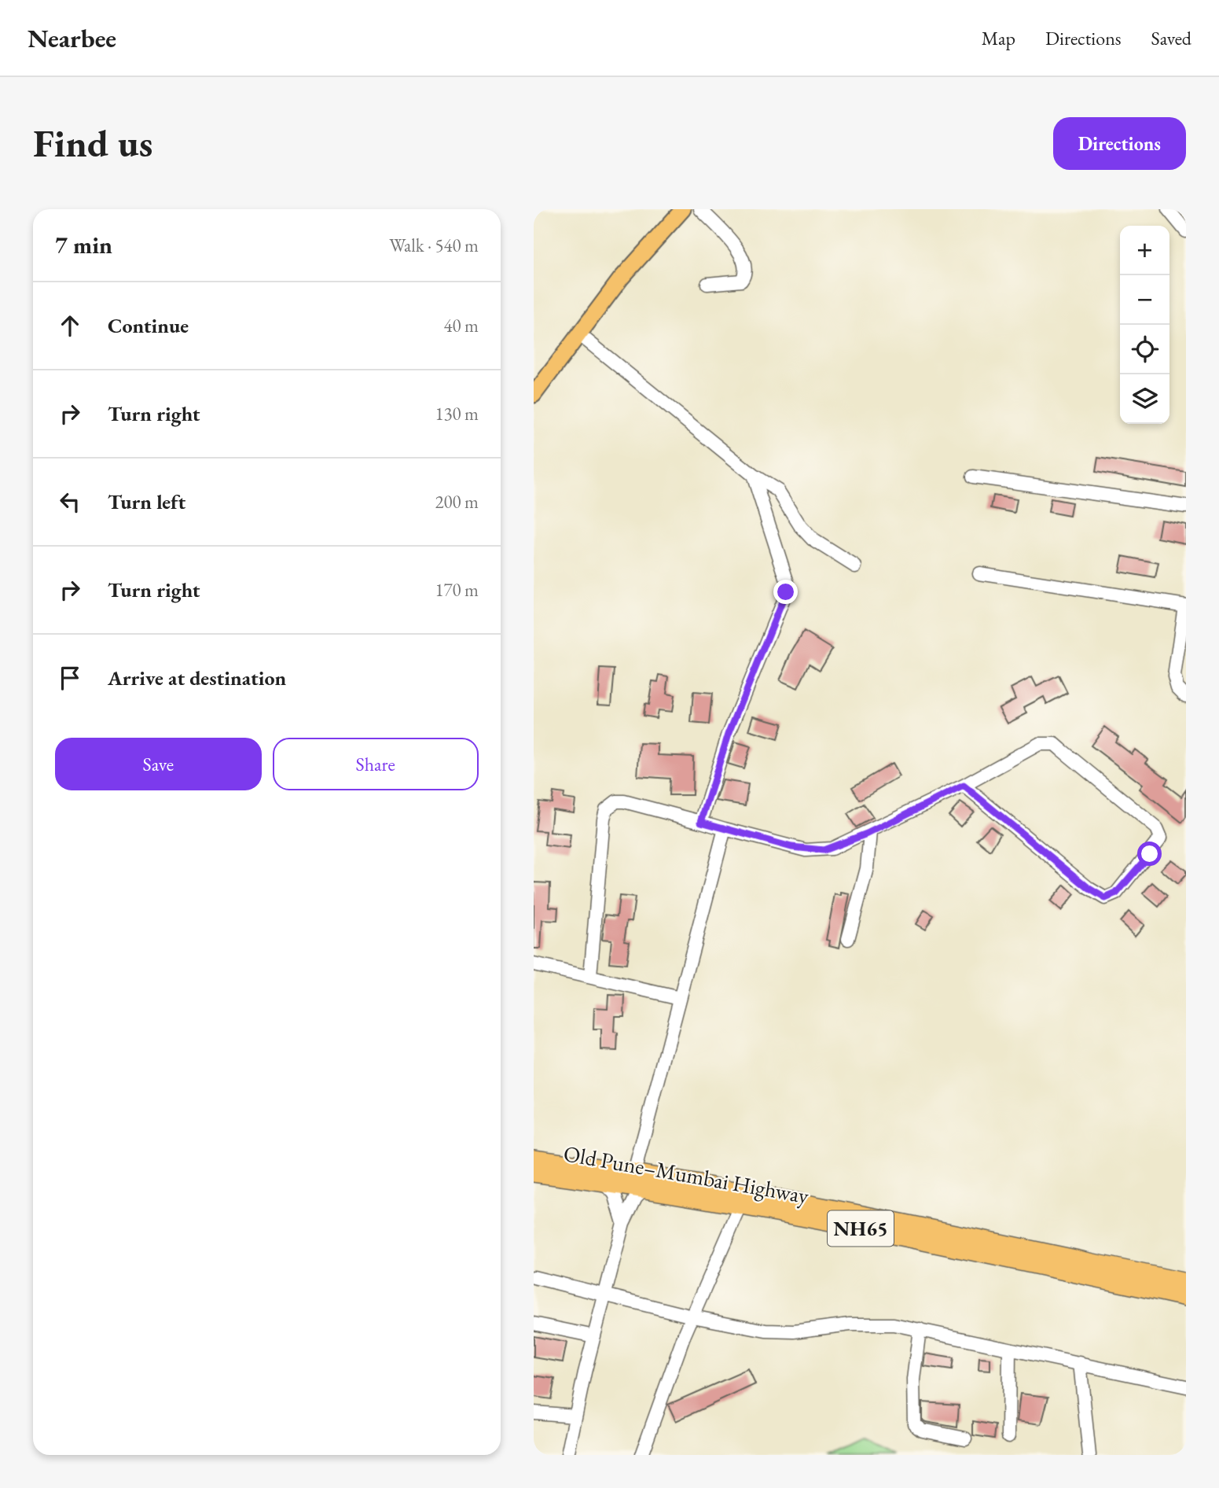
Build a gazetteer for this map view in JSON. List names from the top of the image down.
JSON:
{
  "streets": {
    "highway": ["Old Pune–Mumbai Highway", "NH65"]
  },
  "page": {
    "header": "Nearbee",
    "nav": ["Map", "Directions", "Saved"],
    "buttons": [
      "Directions",
      ["Save", "Share"]
    ],
    "title": "Find us",
    "heading": ["7 min", "Walk · 540 m"],
    "map_buttons": ["+", "−"],
    "list": [
      ["Continue", "40 m"],
      ["Turn right", "130 m"],
      ["Turn left", "200 m"],
      ["Turn right", "170 m"],
      "Arrive at destination"
    ]
  }
}
